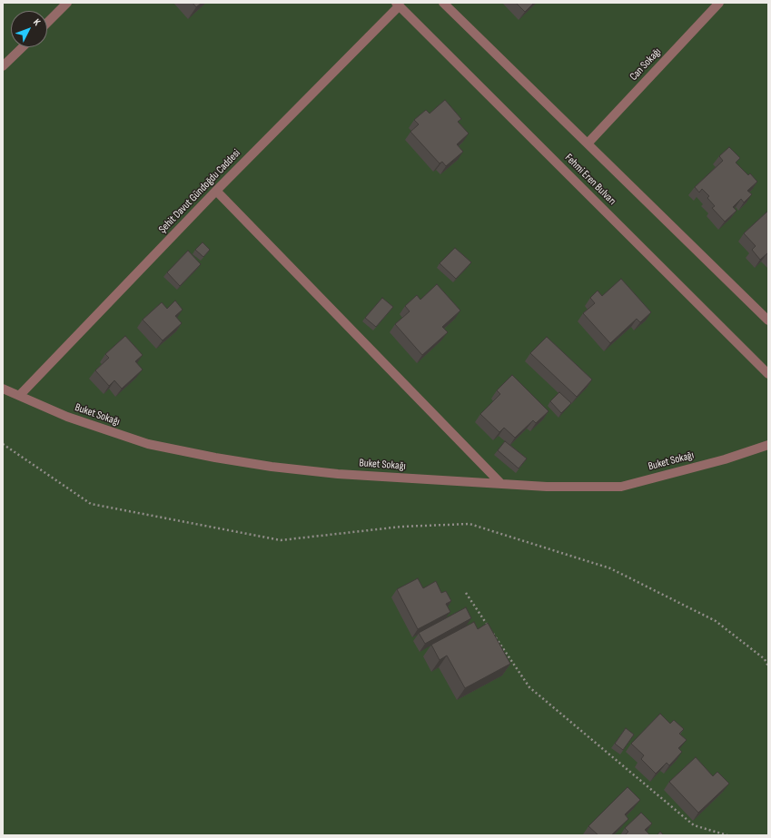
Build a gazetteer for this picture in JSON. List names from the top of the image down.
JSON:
{
  "streets": {
    "street": [
      "Can Sokağı",
      "Fehmi Eren Bulvarı",
      "Şehit Davut Gündoğdu Caddesi",
      "Buket Sokağı"
    ]
  },
  "crossings": [
    ["Fehmi Eren Bulvarı", "Şehit Davut Gündoğdu Caddesi"],
    ["Şehit Davut Gündoğdu Caddesi", "Buket Sokağı"]
  ],
  "north": "top right"
}
